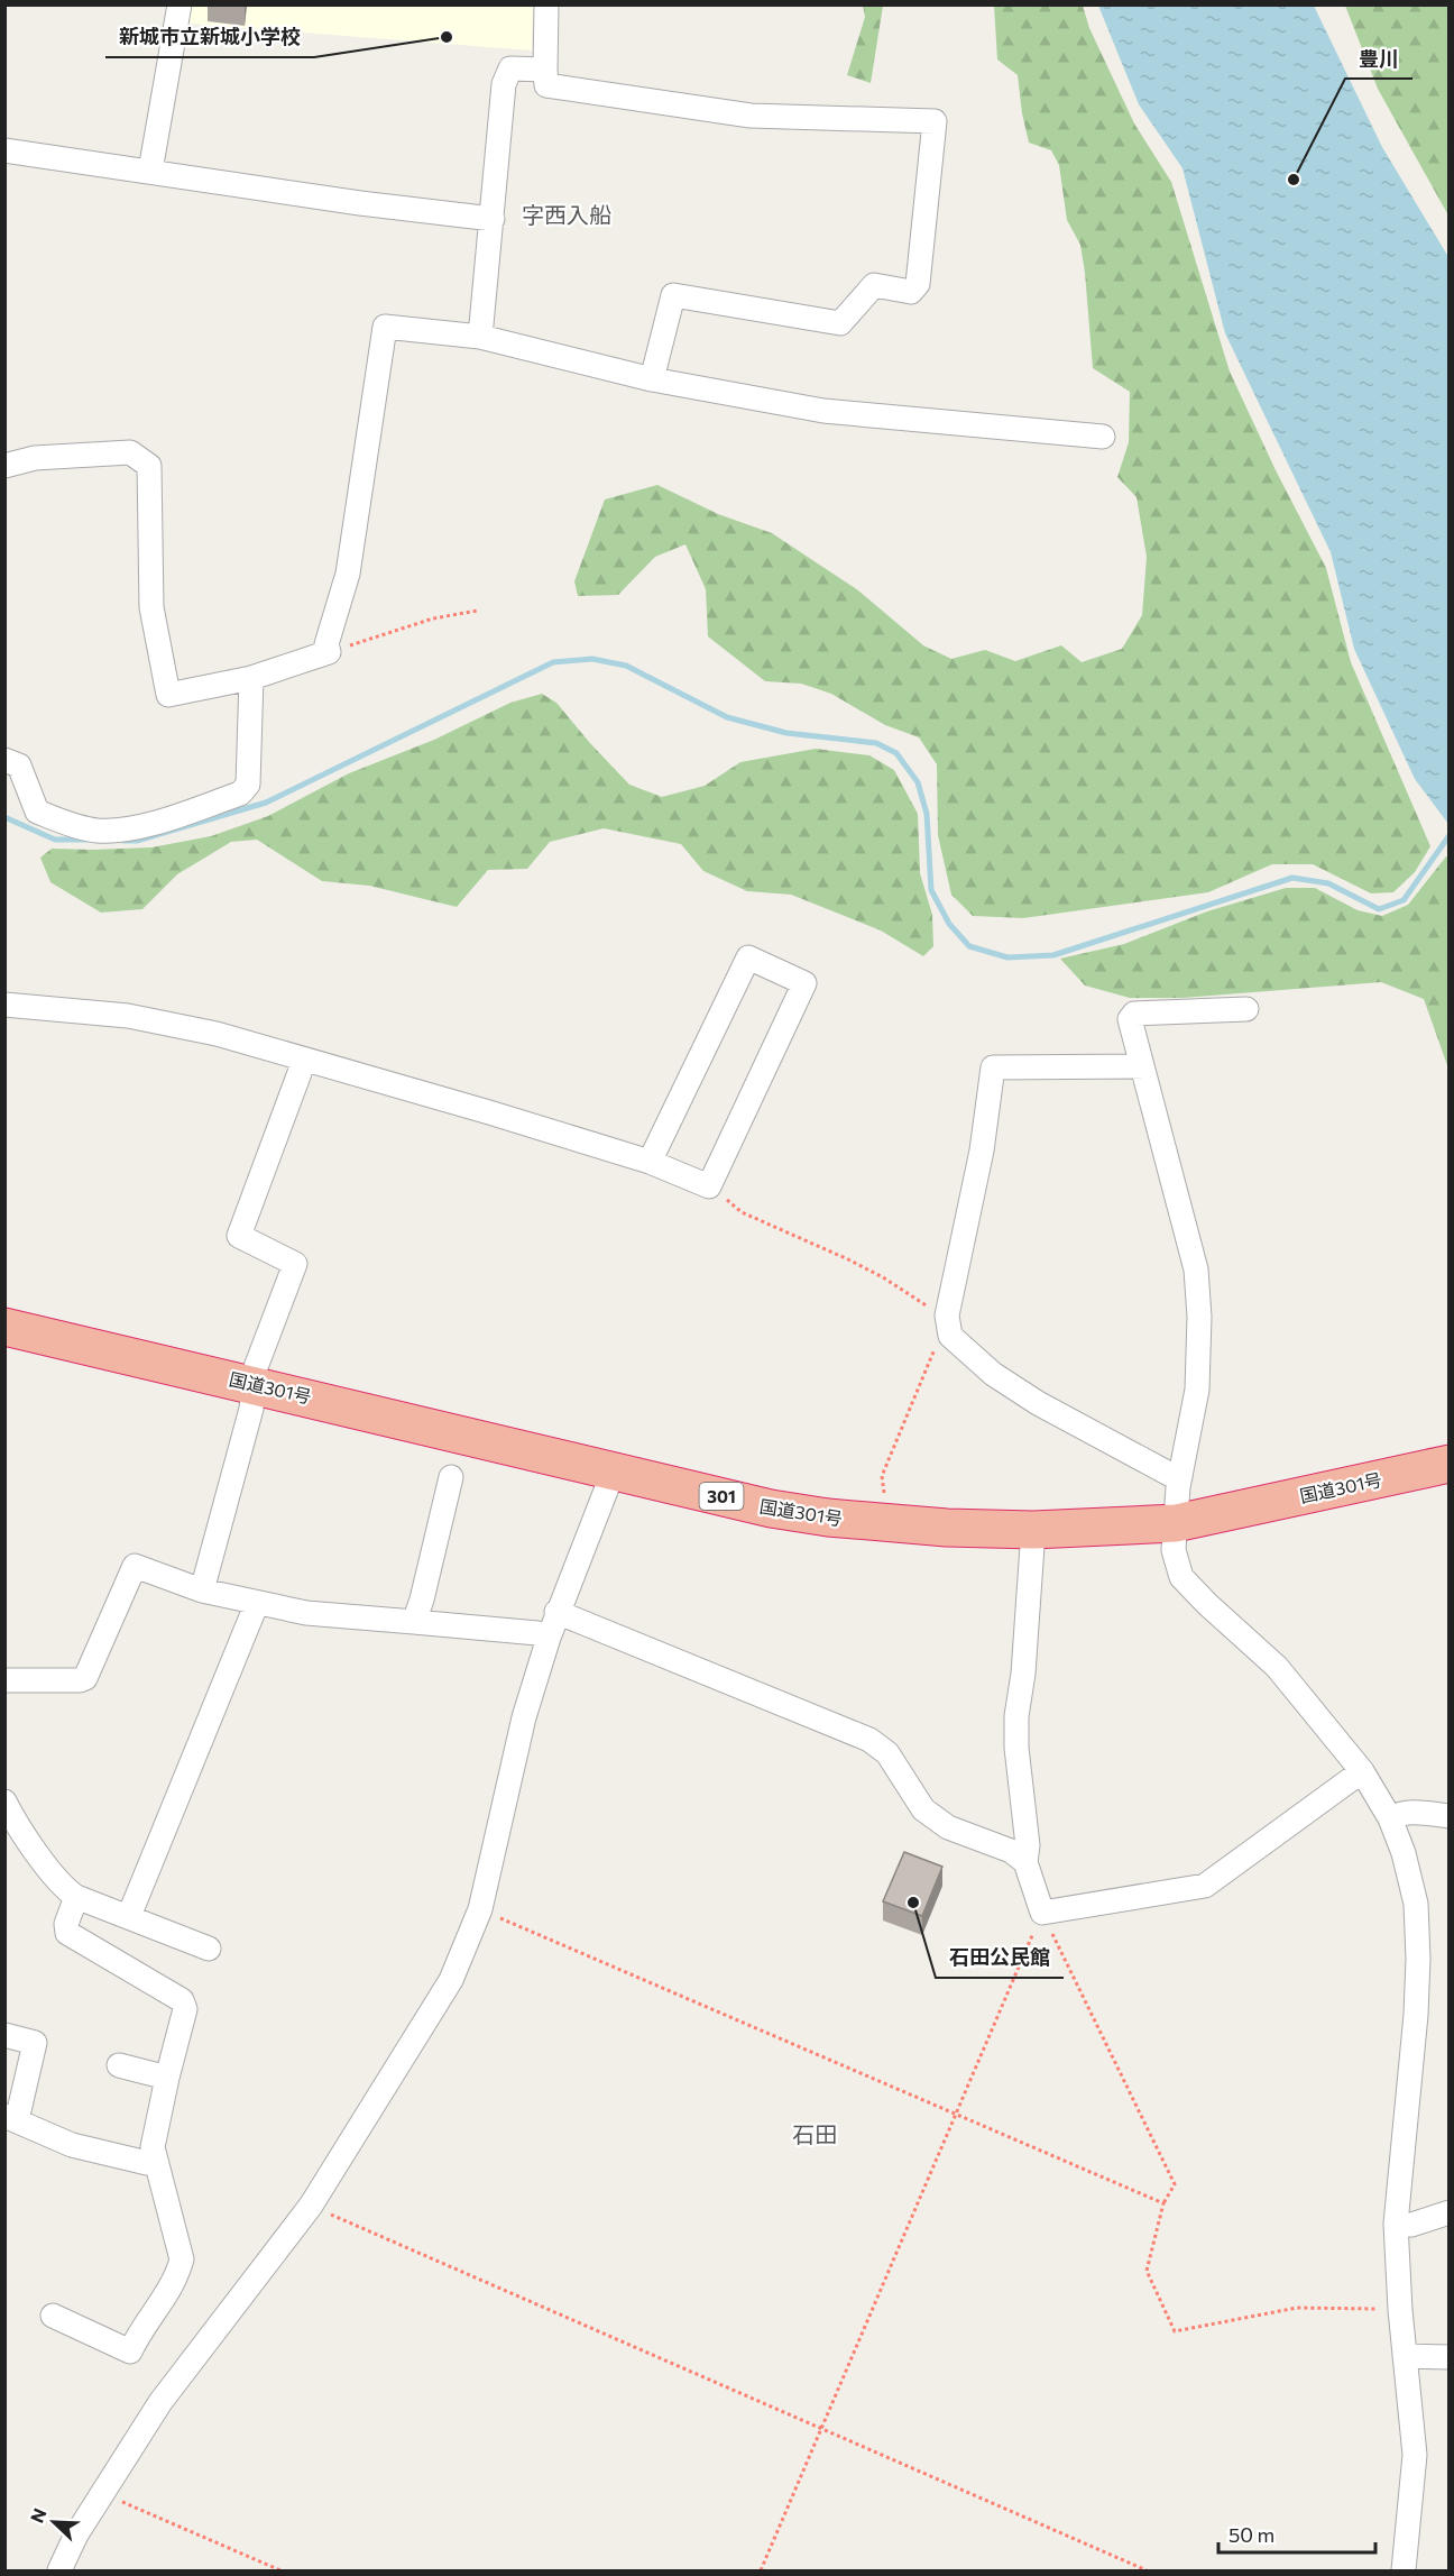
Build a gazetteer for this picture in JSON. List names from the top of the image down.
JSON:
{
  "streets": {
    "highway": ["国道301号", "301"]
  },
  "districts": ["字西入船", "石田"],
  "places": ["新城市立新城小学校", "豊川", "石田公民館"],
  "scale_bar": "50 m",
  "north": "top left"
}
